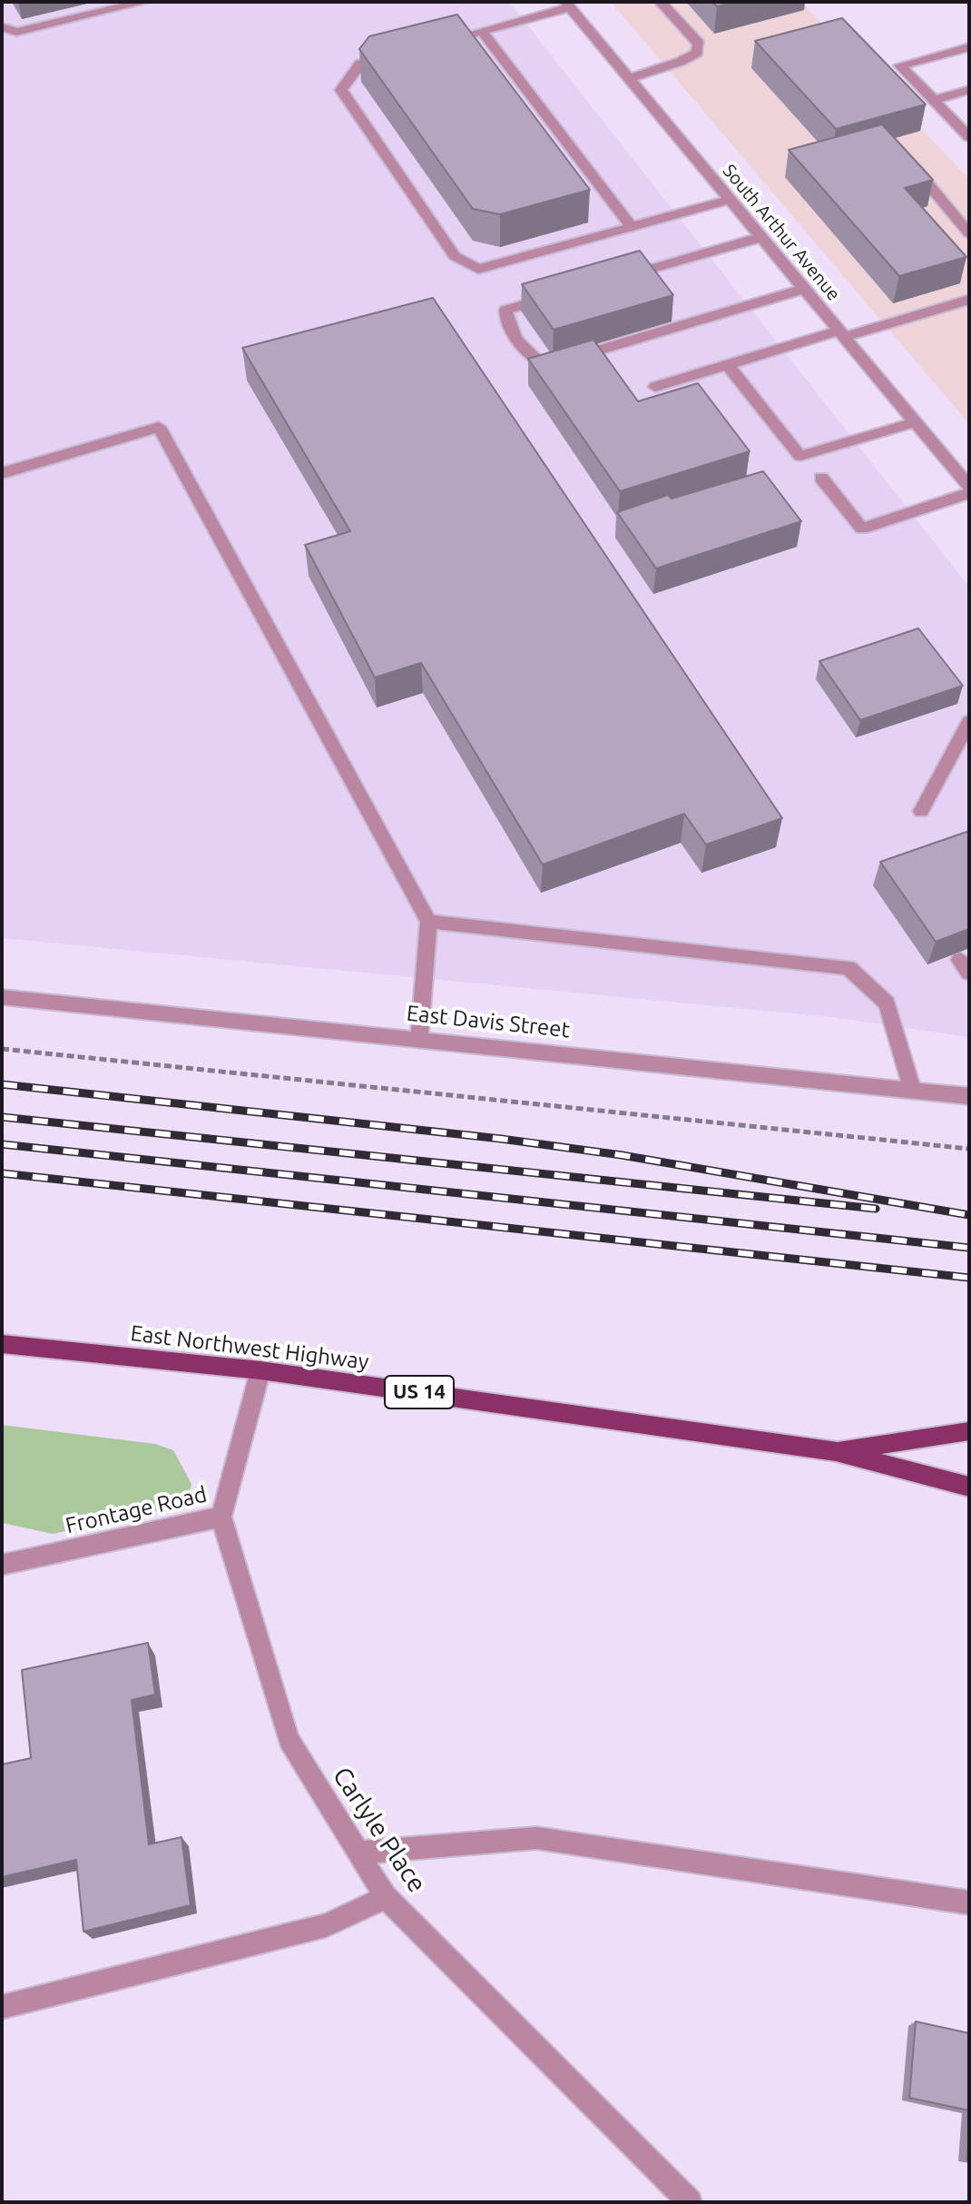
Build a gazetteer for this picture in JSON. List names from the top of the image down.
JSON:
{
  "streets": {
    "main road": ["East Northwest Highway", "US 14"],
    "street": [
      "South Arthur Avenue",
      "East Davis Street",
      "Frontage Road",
      "Carlyle Place"
    ]
  },
  "crossings": [
    ["East Northwest Highway", "Frontage Road"],
    ["Frontage Road", "Carlyle Place"]
  ]
}
